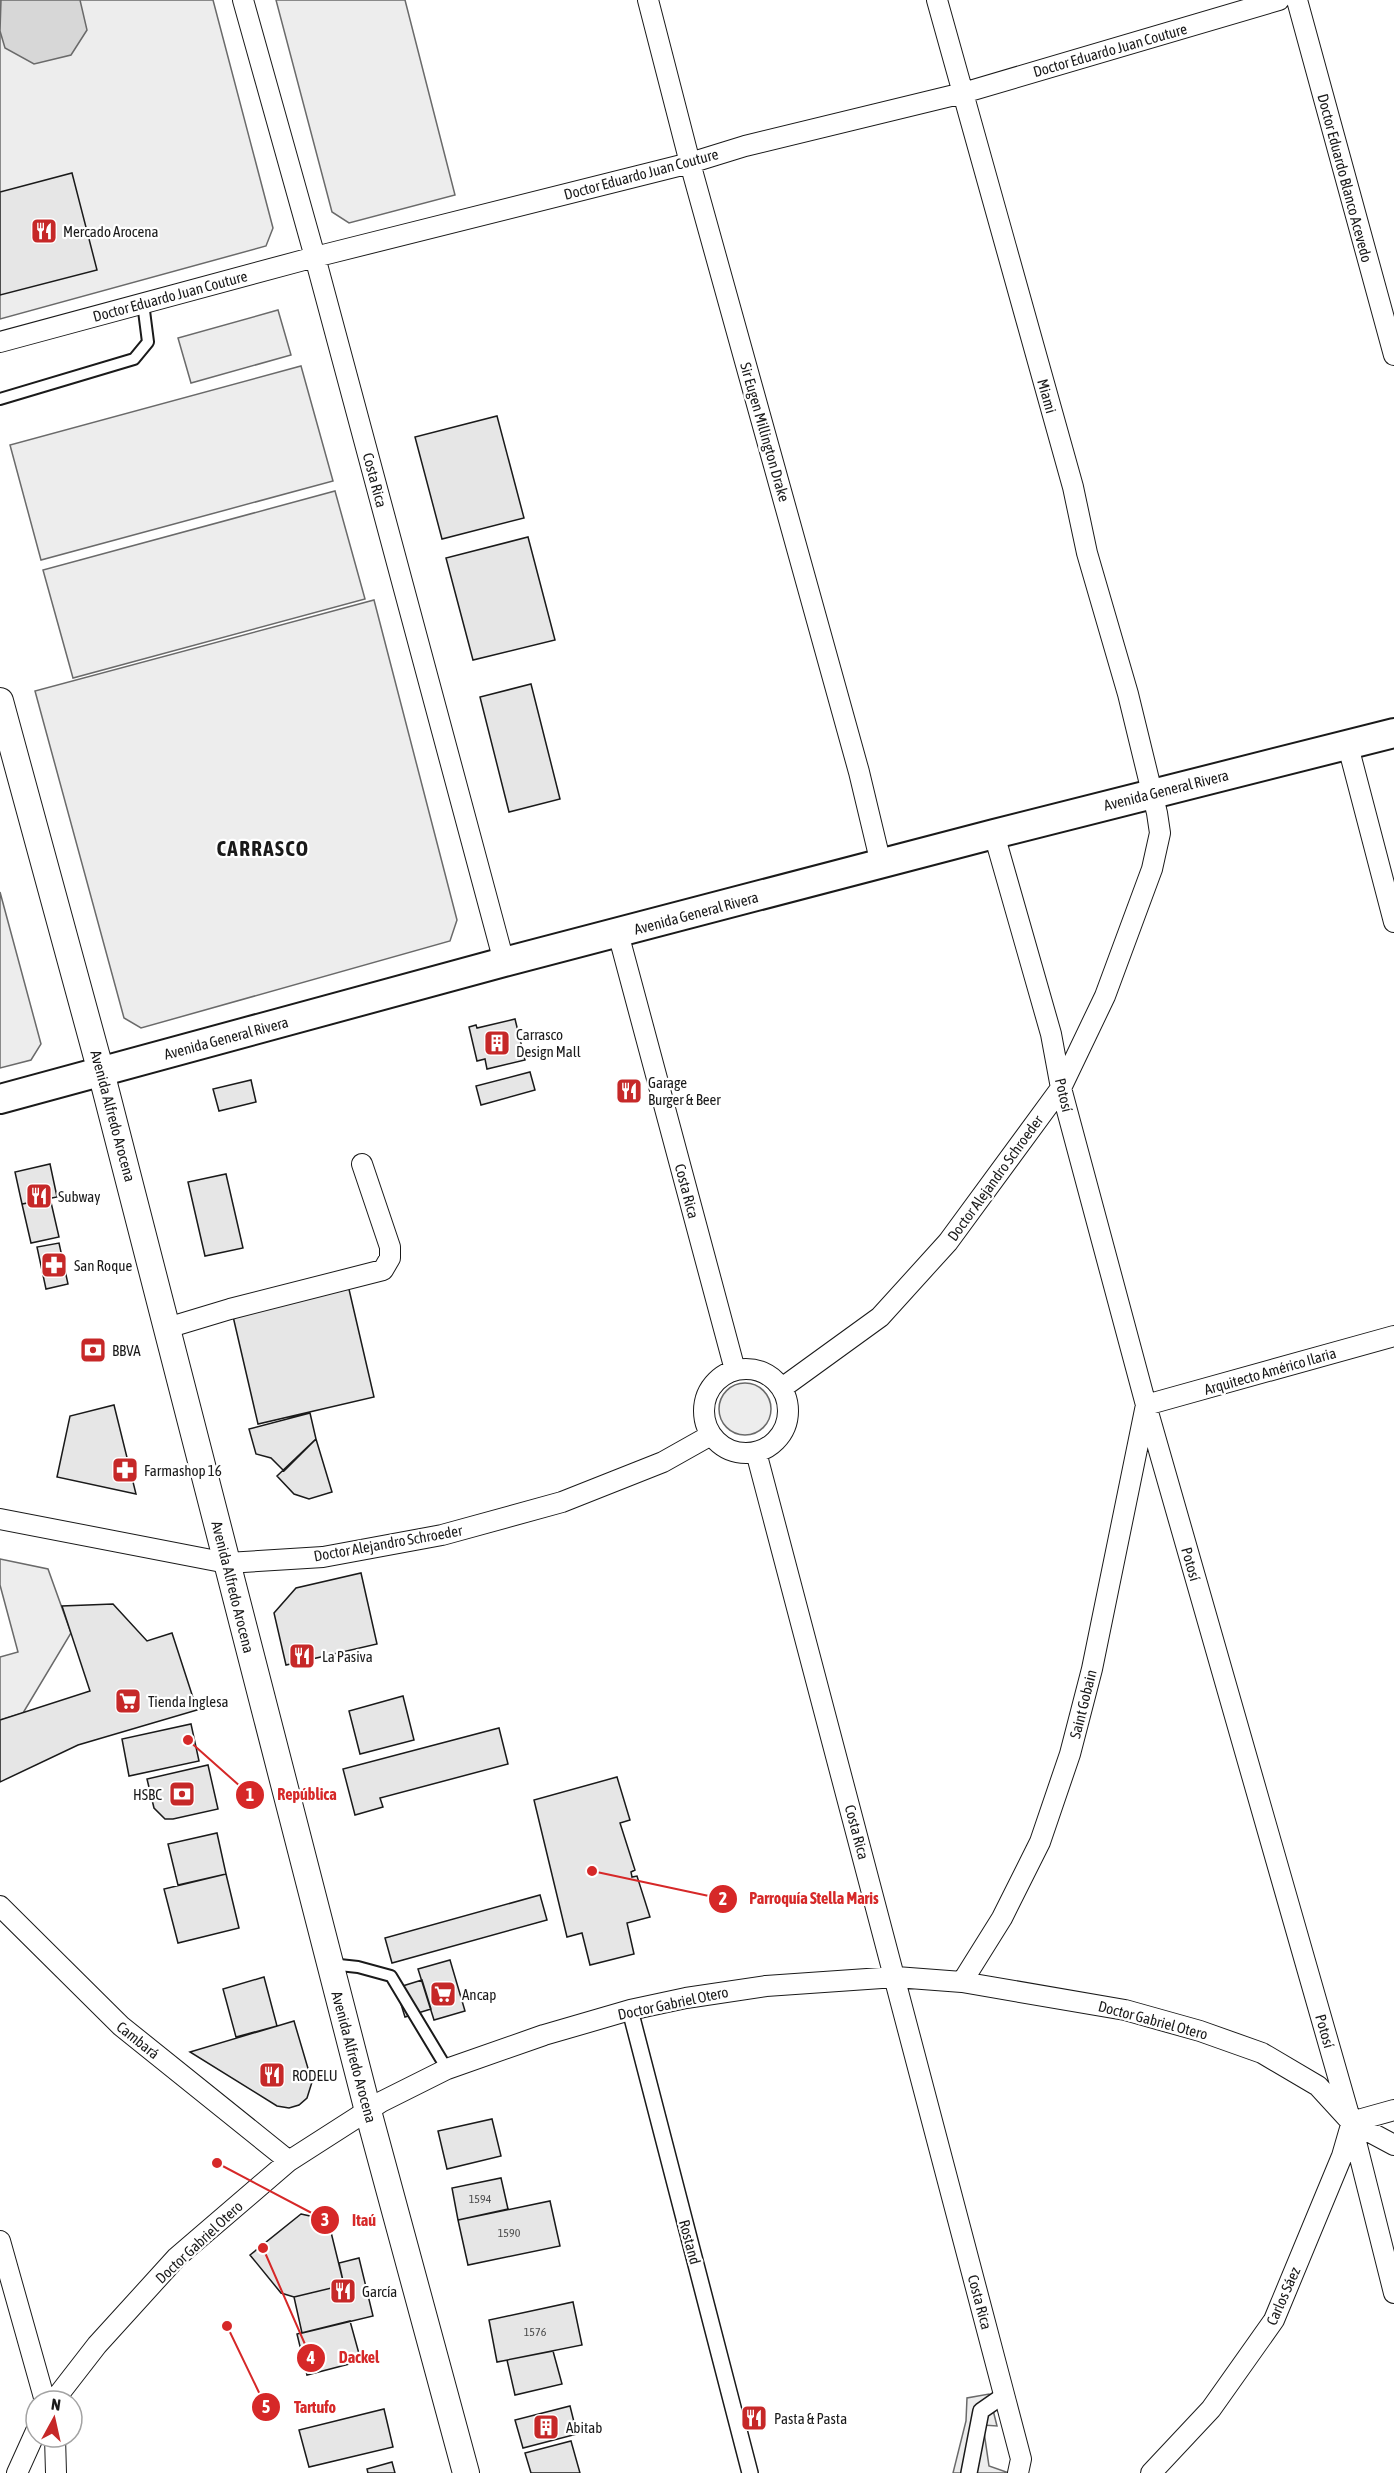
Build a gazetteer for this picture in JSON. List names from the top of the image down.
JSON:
{
  "streets": {
    "main road": ["Avenida General Rivera"],
    "street": [
      "Doctor Eduardo Juan Couture",
      "Doctor Eduardo Blanco Acevedo",
      "Miami",
      "Sir Eugen Millington Drake",
      "Costa Rica",
      "Potosí",
      "Avenida Alfredo Arocena",
      "Doctor Alejandro Schroeder",
      "Arquitecto Américo Ilaria",
      "Saint Gobain",
      "Doctor Gabriel Otero",
      "Cambará",
      "Rostand",
      "Carlos Sáez"
    ]
  },
  "crossings": [
    ["Doctor Eduardo Juan Couture", "Miami"],
    ["Doctor Eduardo Juan Couture", "Sir Eugen Millington Drake"],
    ["Doctor Eduardo Juan Couture", "Costa Rica"],
    ["Miami", "Avenida General Rivera"],
    ["Miami", "Doctor Alejandro Schroeder"],
    ["Sir Eugen Millington Drake", "Avenida General Rivera"],
    ["Costa Rica", "Avenida General Rivera"],
    ["Costa Rica", "Doctor Alejandro Schroeder"],
    ["Costa Rica", "Doctor Gabriel Otero"],
    ["Avenida General Rivera", "Potosí"],
    ["Avenida General Rivera", "Avenida Alfredo Arocena"],
    ["Avenida General Rivera", "Doctor Alejandro Schroeder"],
    ["Potosí", "Doctor Alejandro Schroeder"],
    ["Potosí", "Arquitecto Américo Ilaria"],
    ["Potosí", "Saint Gobain"],
    ["Potosí", "Doctor Gabriel Otero"],
    ["Potosí", "Carlos Sáez"],
    ["Avenida Alfredo Arocena", "Doctor Alejandro Schroeder"],
    ["Avenida Alfredo Arocena", "Doctor Gabriel Otero"],
    ["Arquitecto Américo Ilaria", "Saint Gobain"],
    ["Saint Gobain", "Doctor Gabriel Otero"],
    ["Doctor Gabriel Otero", "Cambará"],
    ["Doctor Gabriel Otero", "Rostand"],
    ["Doctor Gabriel Otero", "Carlos Sáez"]
  ],
  "districts": ["CARRASCO"],
  "places": {
    "restaurant": [
      "Mercado Arocena",
      "Garage Burger & Beer",
      "Subway",
      "La Pasiva",
      "RODELU",
      "García",
      "Pasta & Pasta"
    ],
    "building": ["Carrasco Design Mall", "Abitab"],
    "pharmacy": ["San Roque", "Farmashop 16"],
    "bank": ["BBVA", "HSBC"],
    "supermarket": ["Tienda Inglesa", "Ancap"],
    "other": [
      "República",
      "Parroquía Stella Maris",
      "Itaú",
      "Dackel",
      "Tartufo"
    ]
  },
  "house_numbers": ["1594", "1590", "1576"],
  "north": "top"
}
